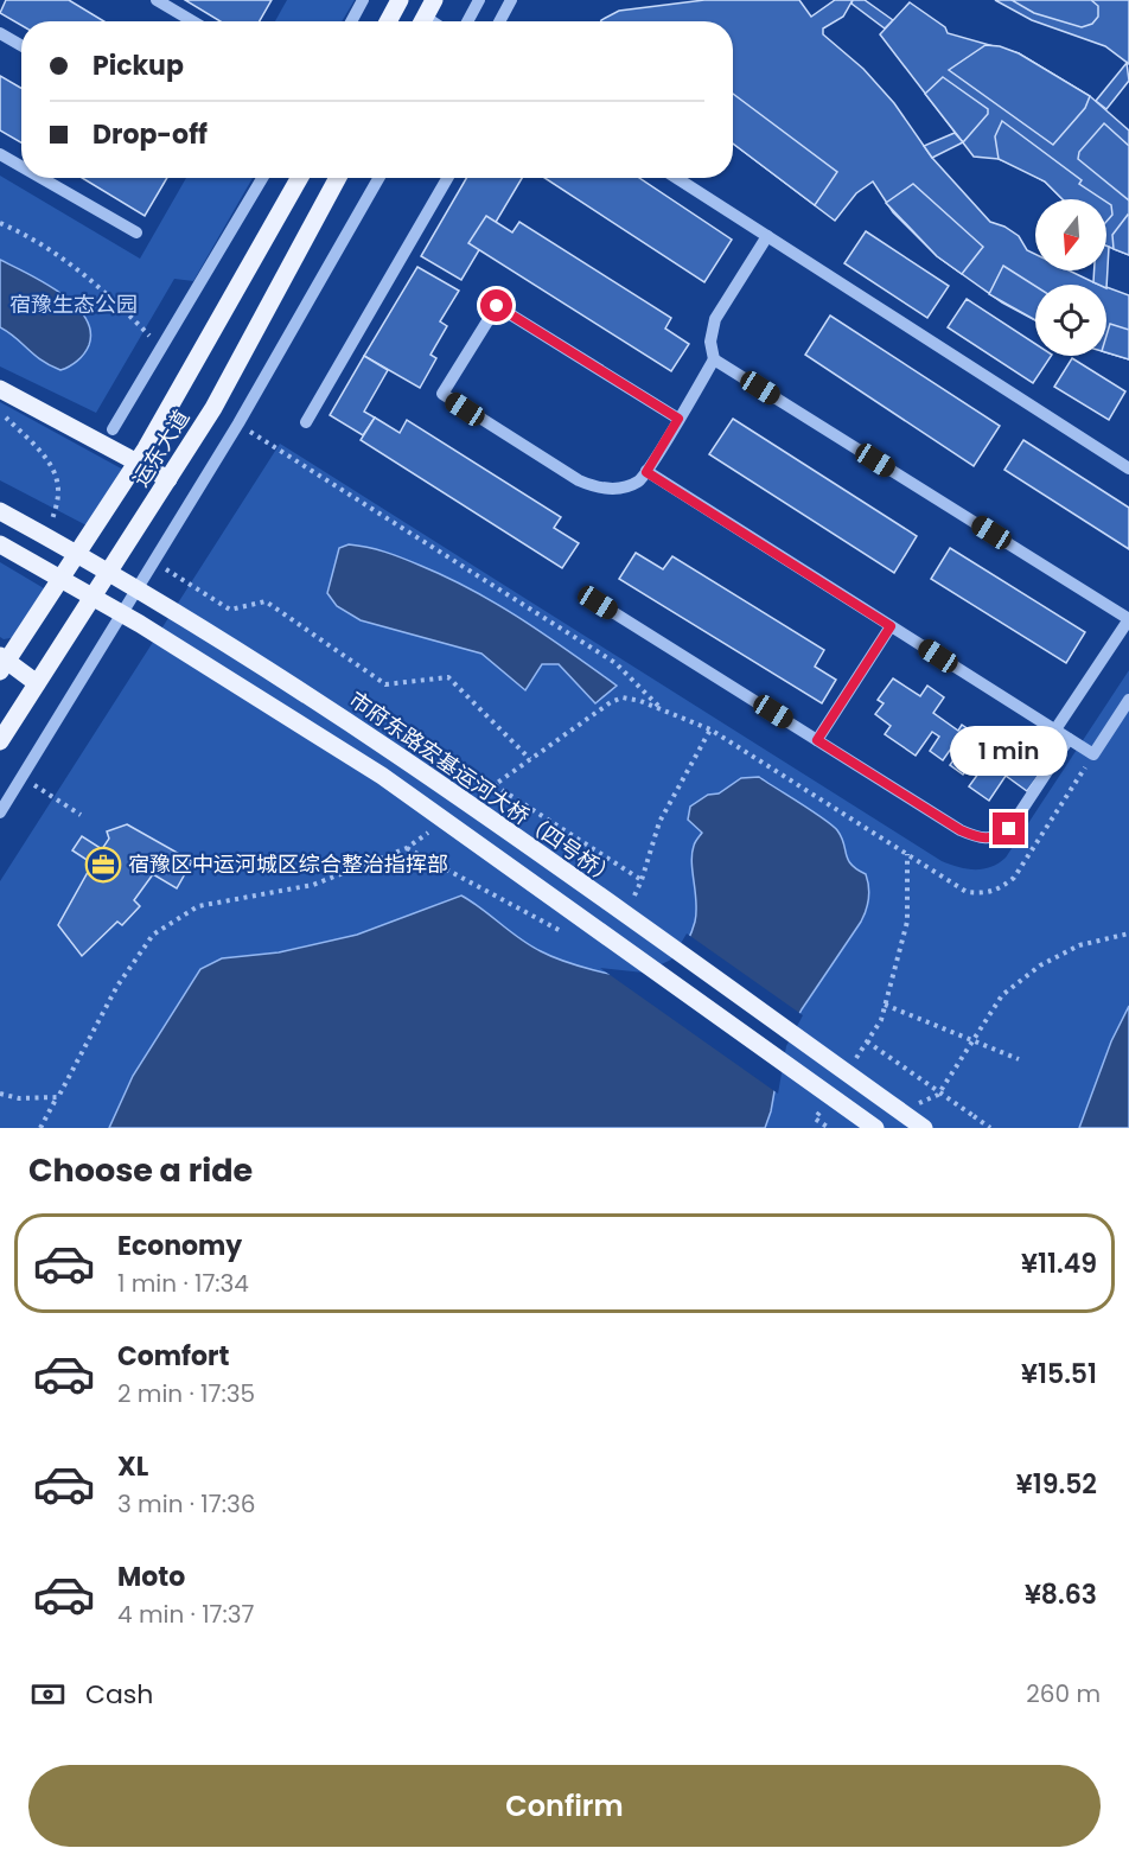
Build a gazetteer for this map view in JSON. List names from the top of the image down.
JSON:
{
  "streets": {
    "main road": ["运东大道", "市府东路宏基运河大桥（四号桥）"]
  },
  "parks": ["宿豫生态公园"],
  "places": {
    "office": ["宿豫区中运河城区综合整治指挥部"]
  },
  "north": "bottom",
  "page": {
    "banner": ["Pickup", "Drop-off"],
    "bubble": "1 min",
    "heading": "Choose a ride",
    "list": [
      {
        "name": "Economy",
        "note": "1 min · 17:34",
        "value": "¥11.49"
      },
      {
        "name": "Comfort",
        "note": "2 min · 17:35",
        "value": "¥15.51"
      },
      {
        "name": "XL",
        "note": "3 min · 17:36",
        "value": "¥19.52"
      },
      {
        "name": "Moto",
        "note": "4 min · 17:37",
        "value": "¥8.63"
      }
    ],
    "pay": ["Cash", "260 m"],
    "buttons": "Confirm"
  }
}
